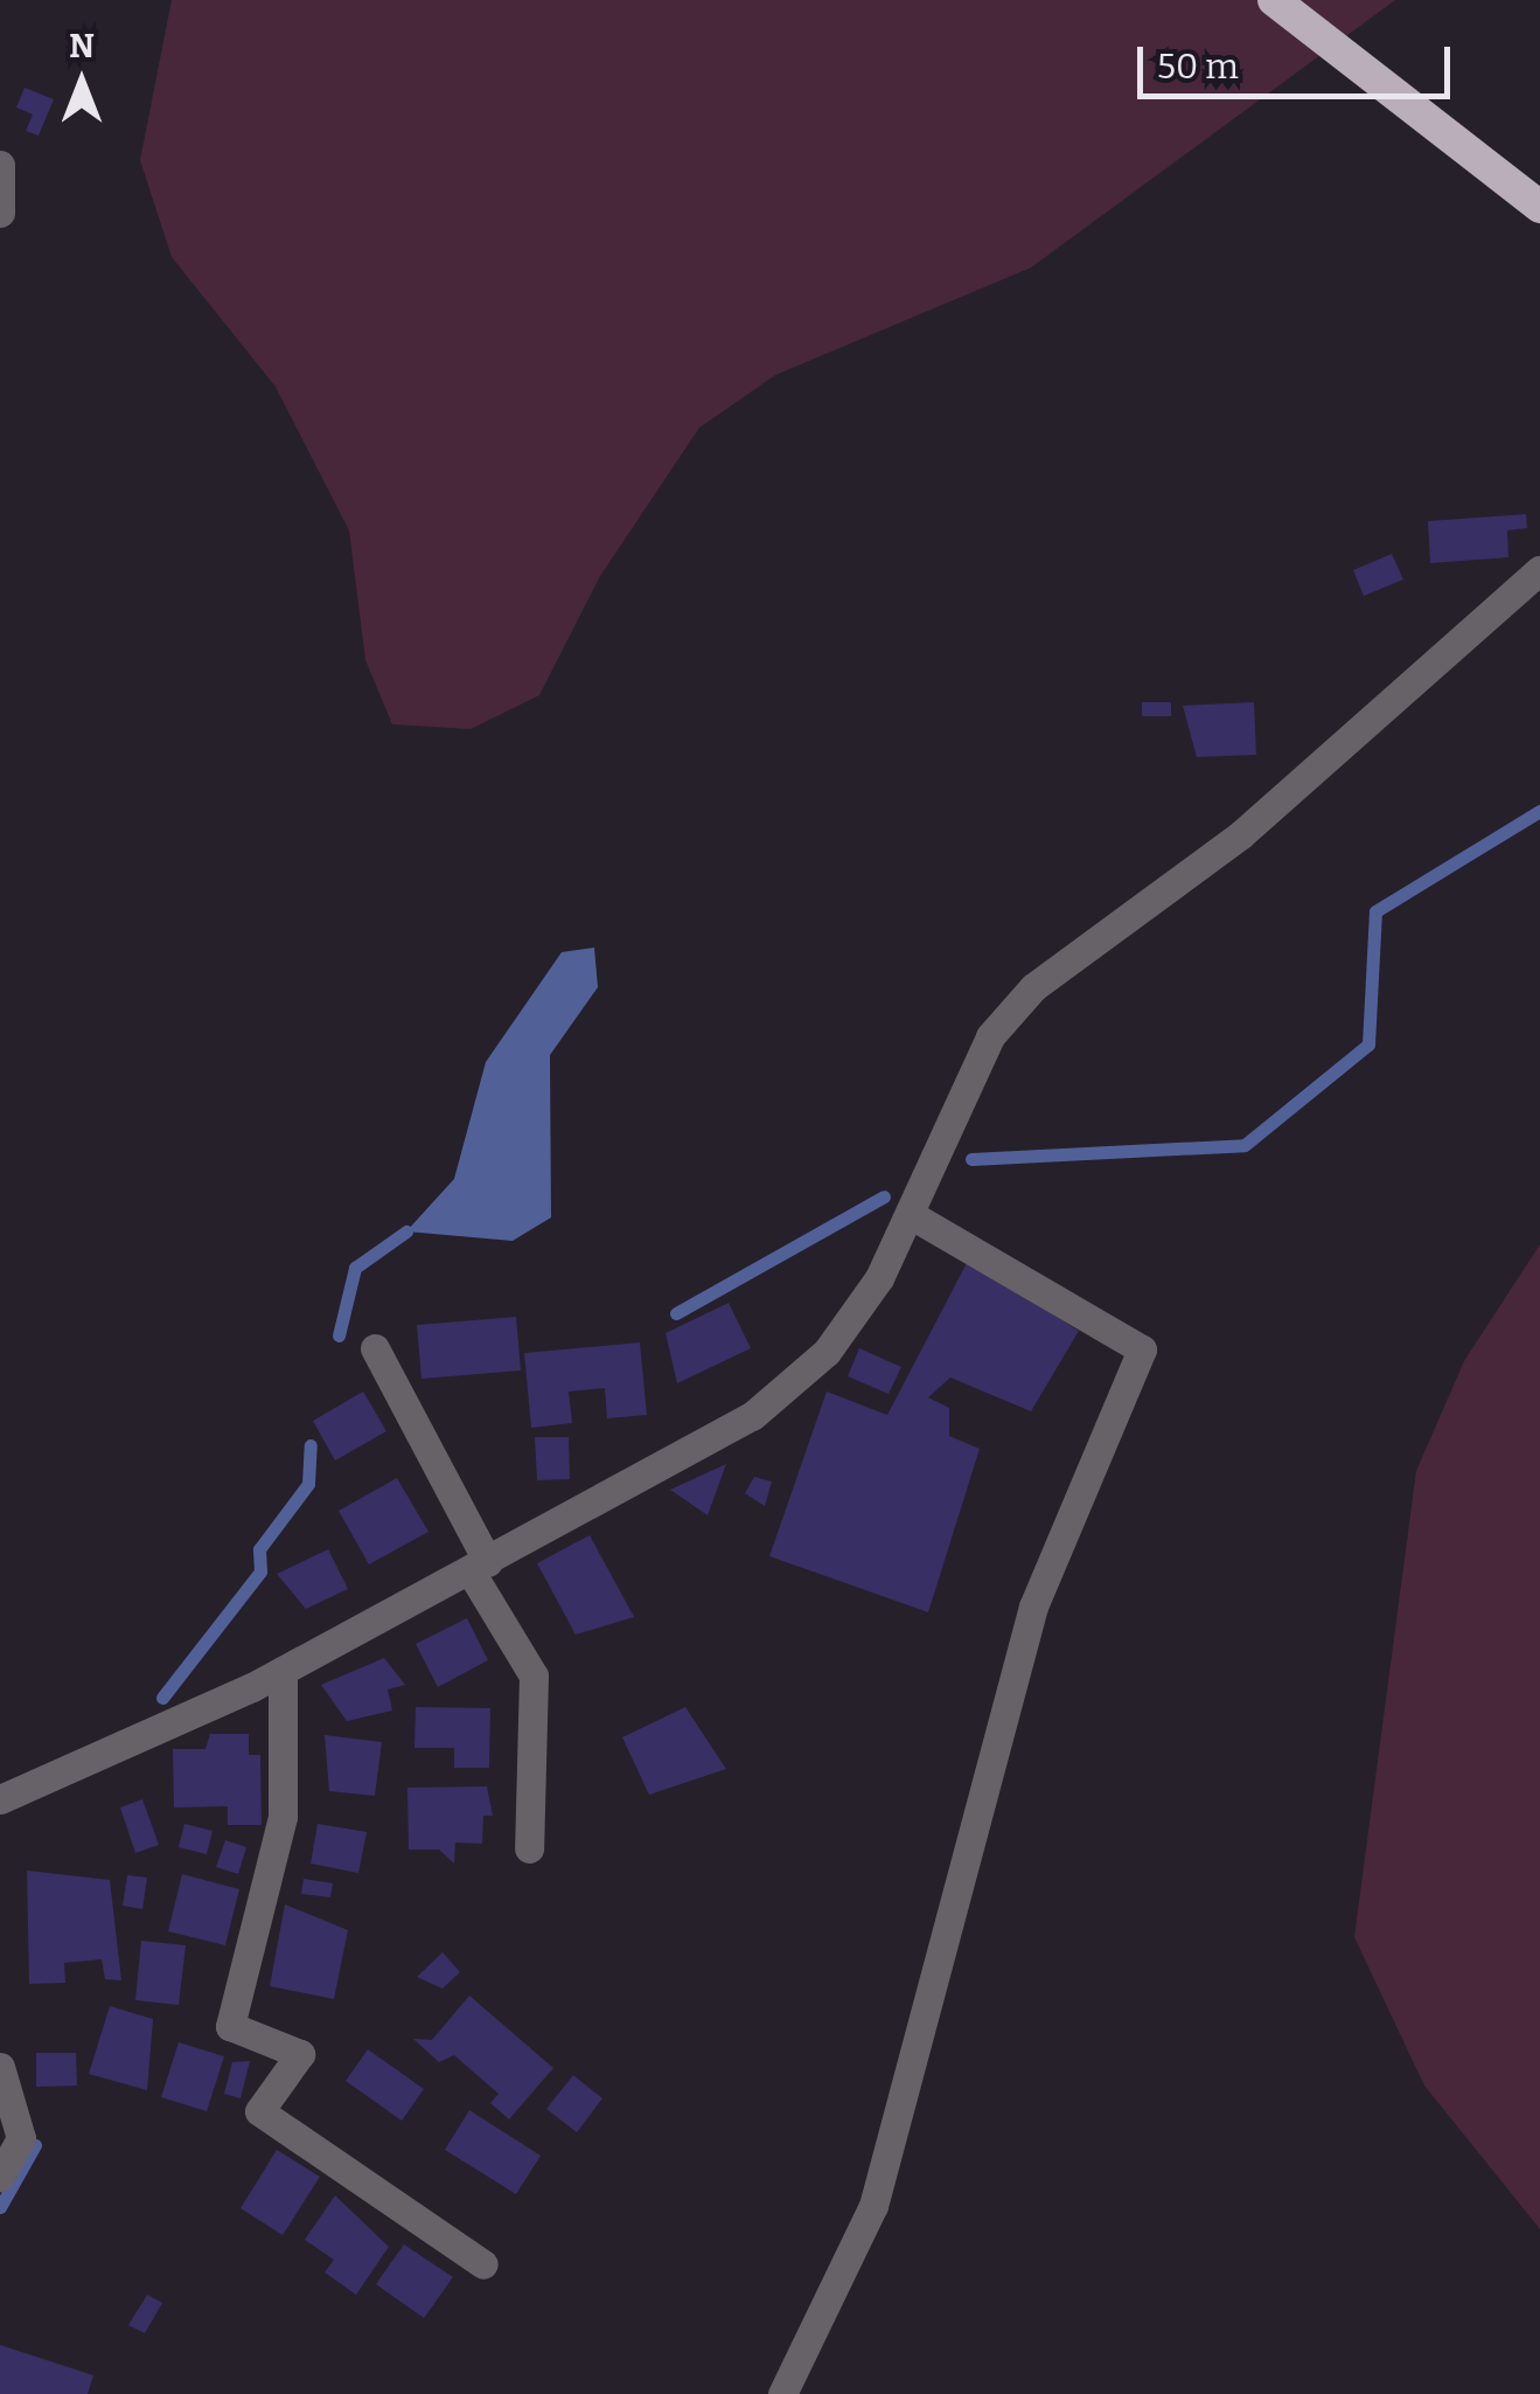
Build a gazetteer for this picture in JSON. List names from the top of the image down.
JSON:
{
  "scale_bar": "50 m",
  "north": "top"
}
